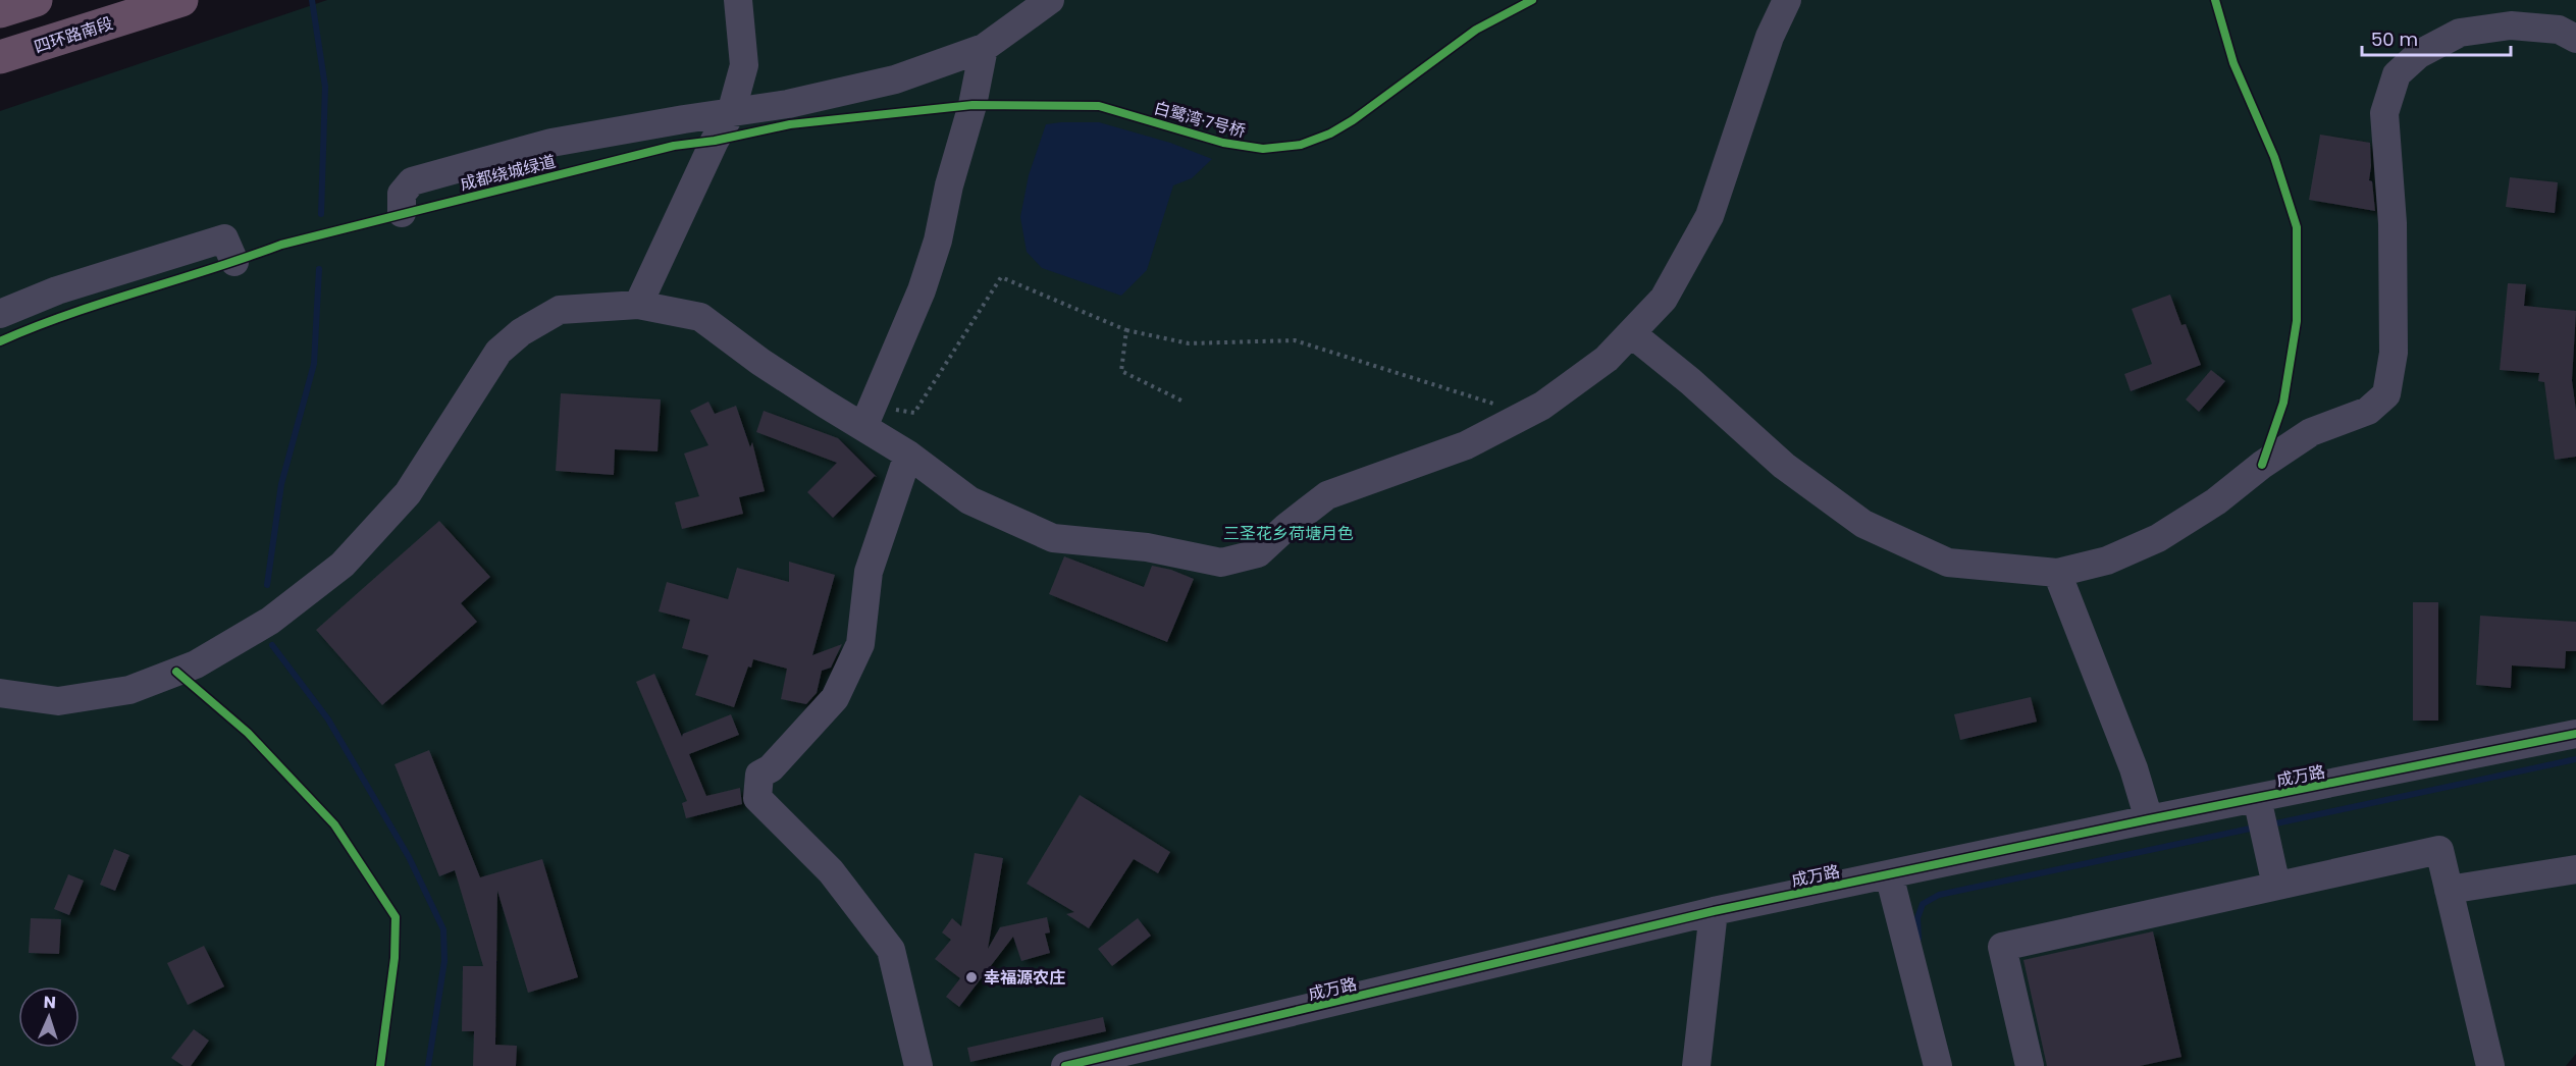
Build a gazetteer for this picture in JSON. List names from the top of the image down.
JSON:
{
  "streets": {
    "highway": ["四环路南段"],
    "street": ["成万路"],
    "cycle path": ["白鹭湾·7号桥"]
  },
  "parks": ["三圣花乡荷塘月色"],
  "places": ["幸福源农庄"],
  "scale_bar": "50 m",
  "north": "top"
}
